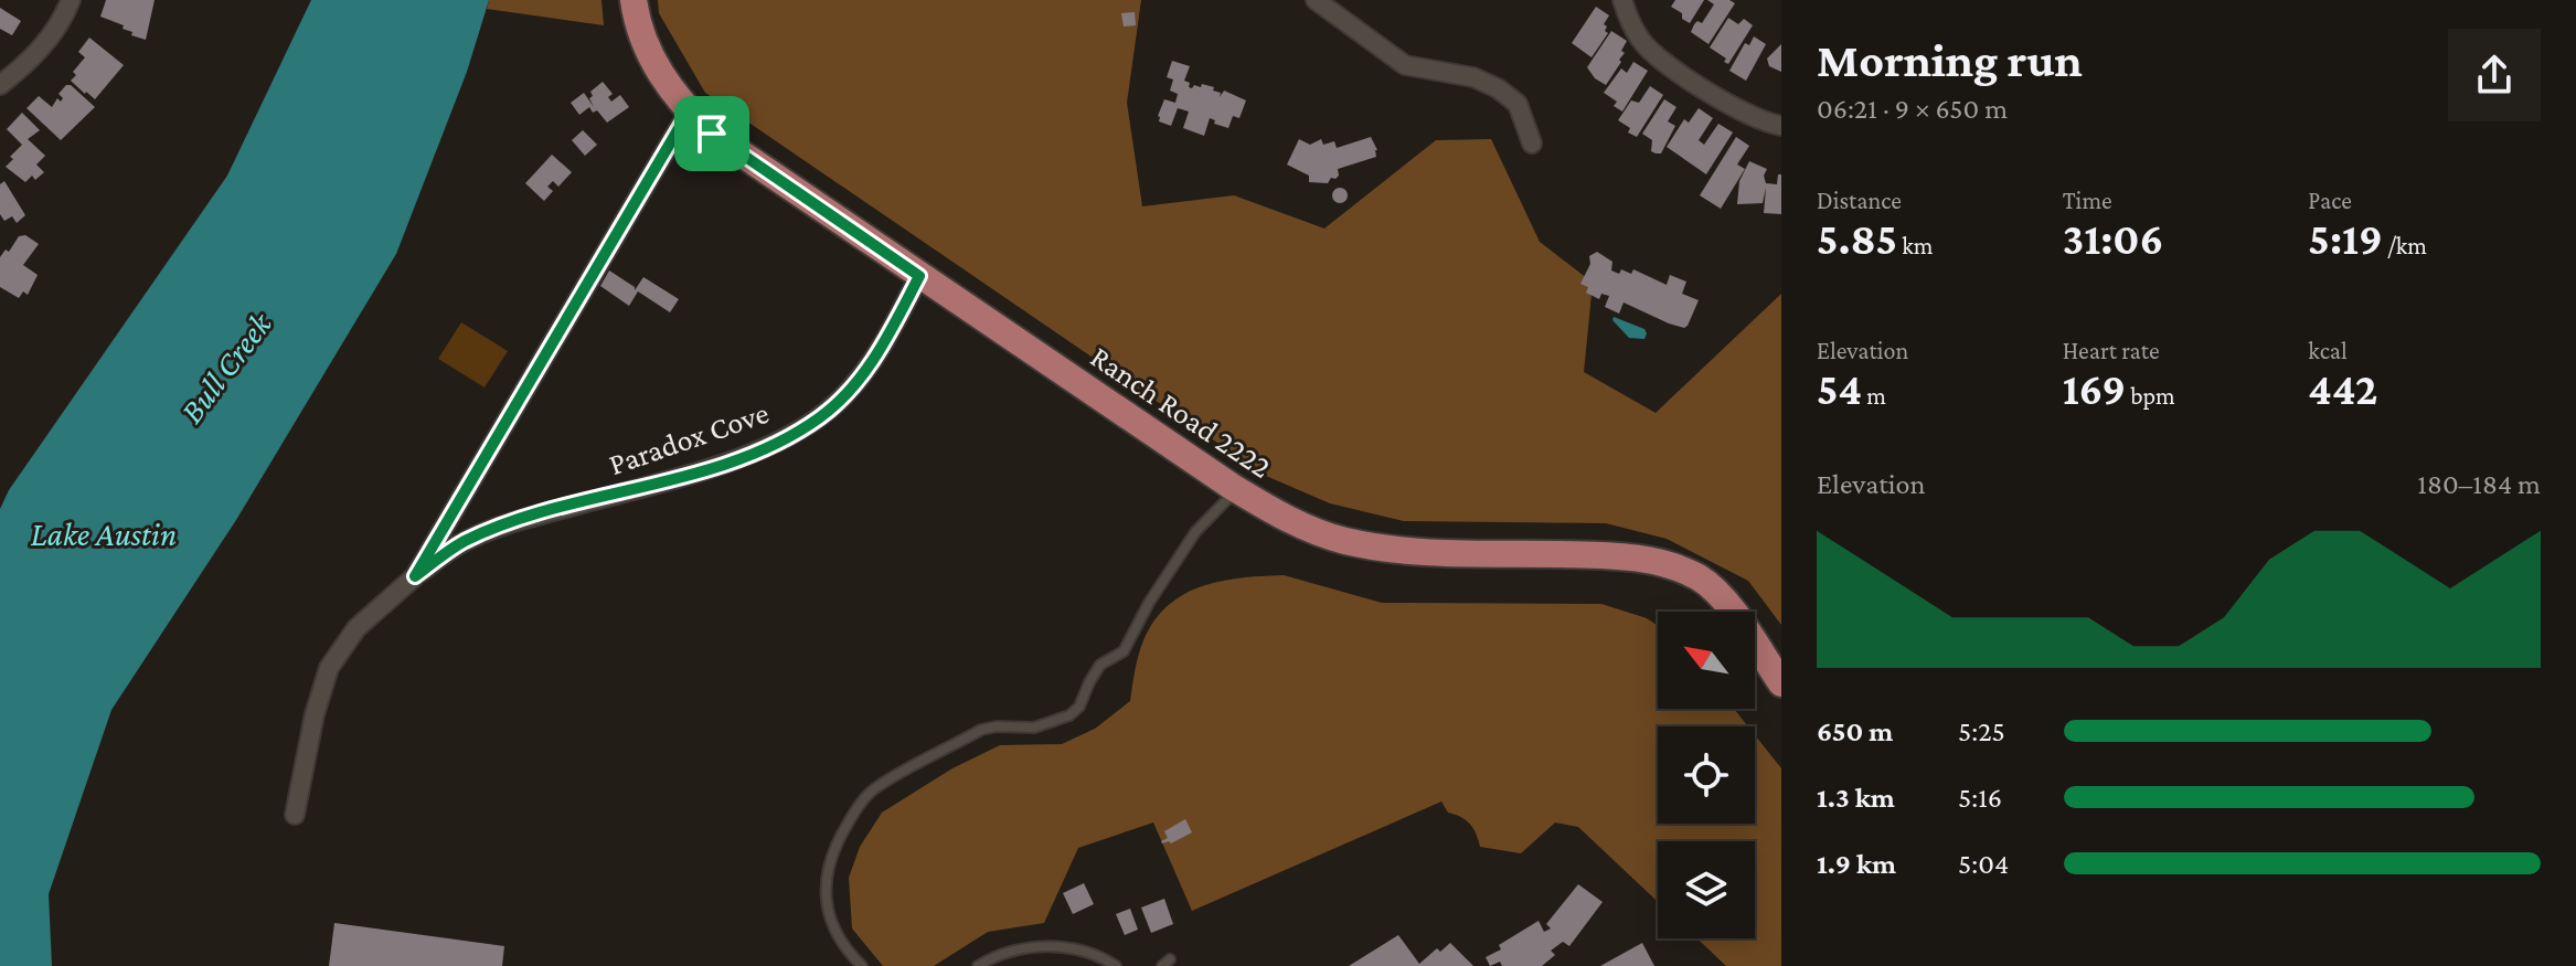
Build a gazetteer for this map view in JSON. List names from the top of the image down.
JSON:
{
  "streets": {
    "main road": ["Ranch Road 2222"],
    "street": ["Paradox Cove"]
  },
  "crossings": [
    ["Ranch Road 2222", "Paradox Cove"]
  ],
  "water": ["Bull Creek", "Lake Austin"],
  "north": "top left",
  "page": {
    "heading": ["Morning run", "06:21 · 9 × 650 m"],
    "stats": [
      ["Distance", "5.85 km"],
      ["Time", "31:06"],
      ["Pace", "5:19 /km"],
      ["Elevation", "54 m"],
      ["Heart rate", "169 bpm"],
      ["kcal", "442"]
    ],
    "chart": ["Elevation", "180–184 m"],
    "list": [
      {
        "name": "650 m",
        "note": "5:25"
      },
      {
        "name": "1.3 km",
        "note": "5:16"
      },
      {
        "name": "1.9 km",
        "note": "5:04"
      }
    ]
  }
}
